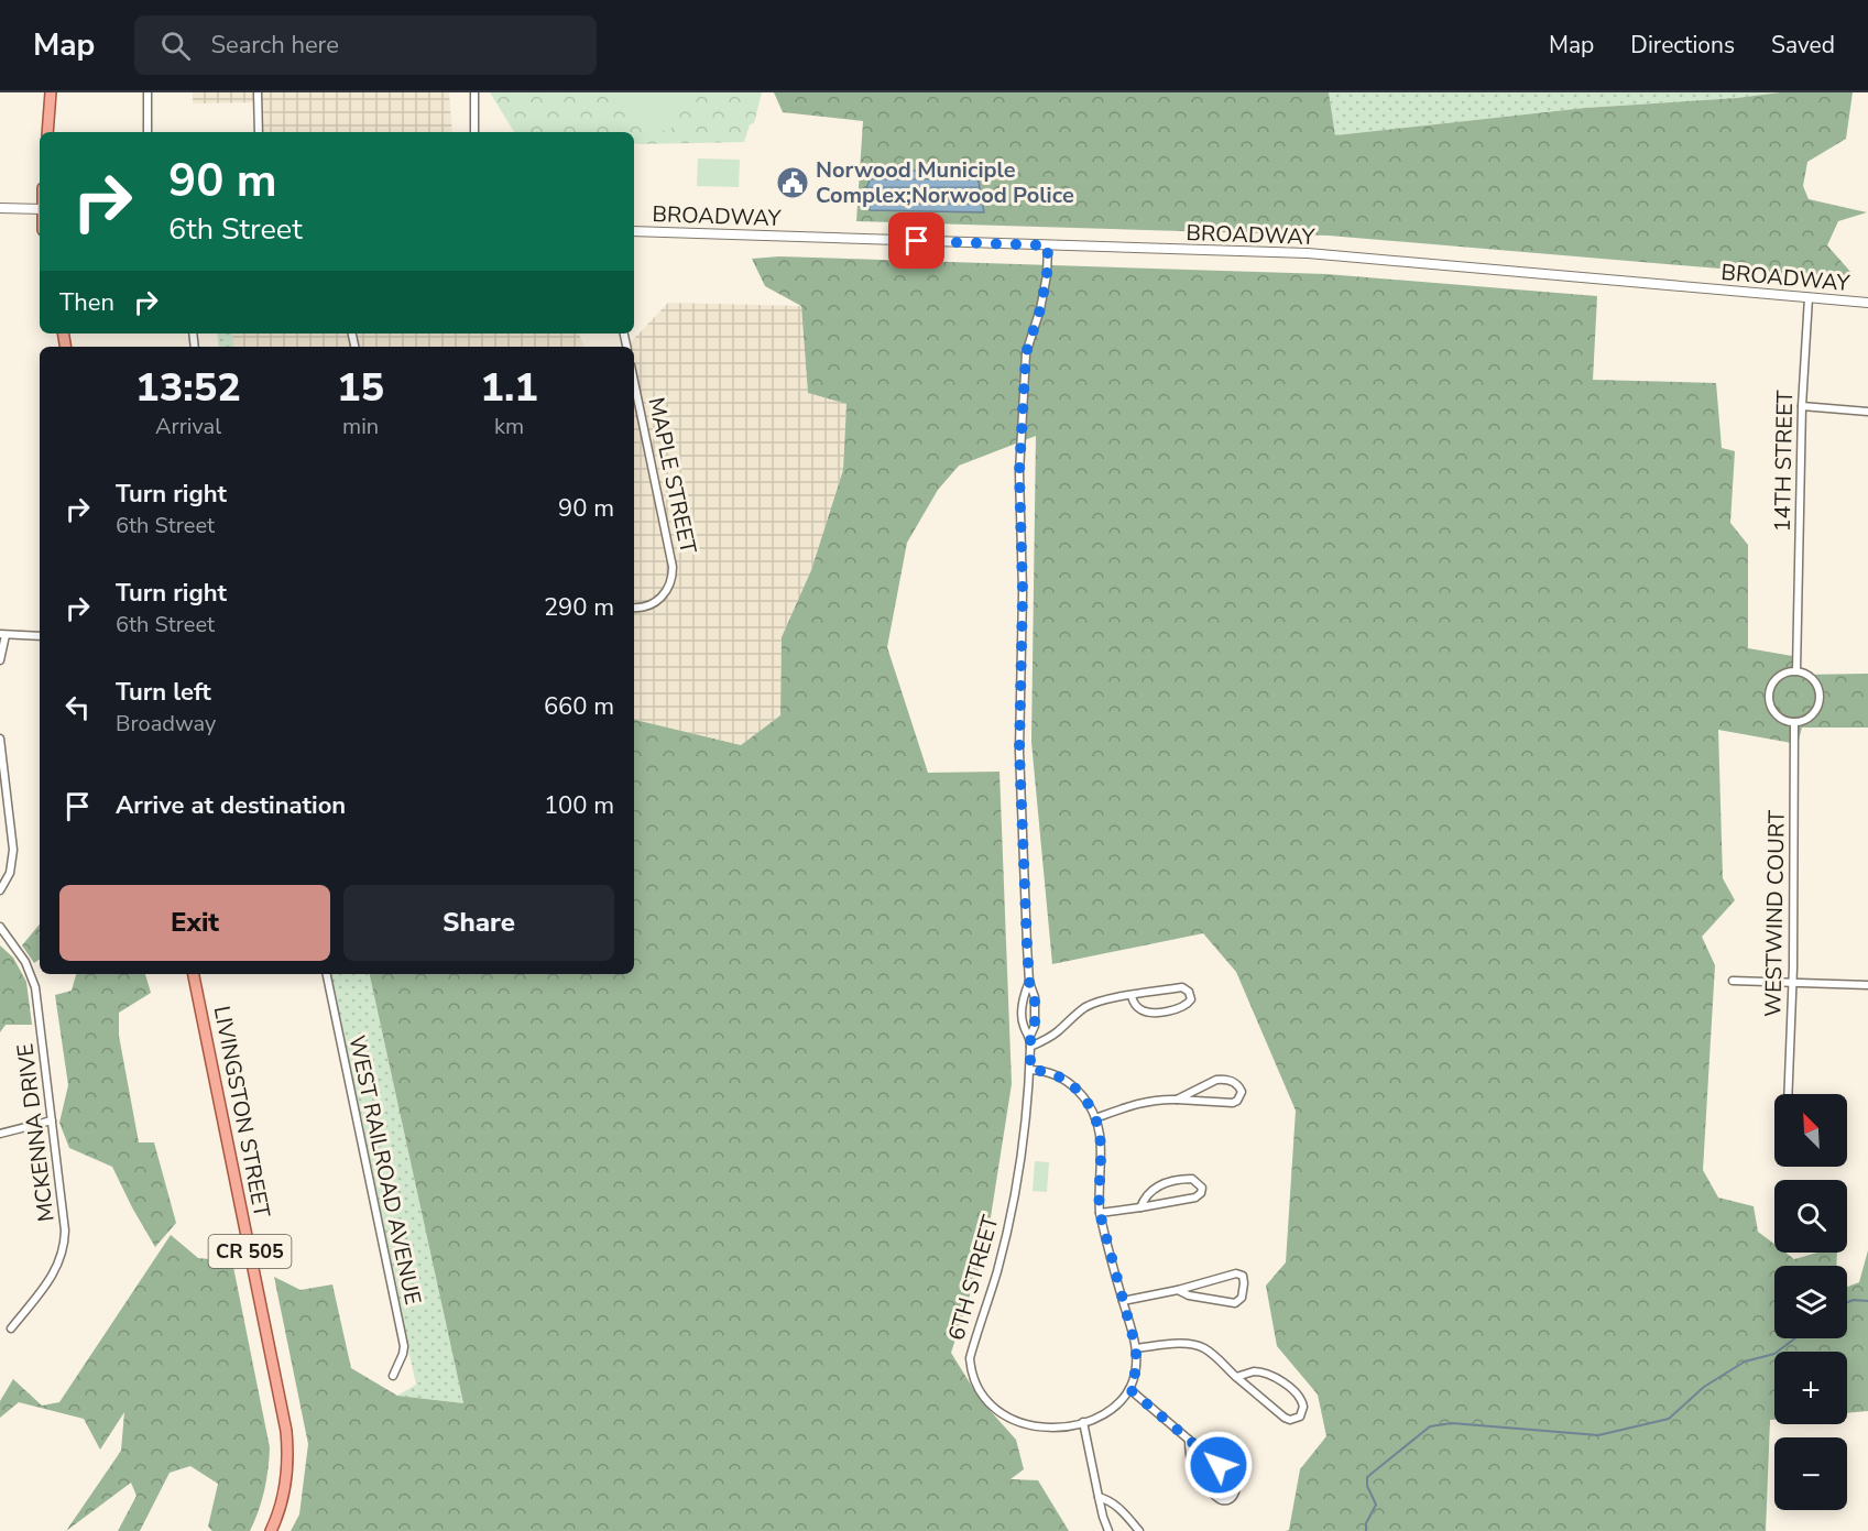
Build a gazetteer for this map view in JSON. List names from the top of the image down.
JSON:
{
  "streets": {
    "main road": ["LIVINGSTON STREET", "CR 505"],
    "street": [
      "BROADWAY",
      "14TH STREET",
      "MAPLE STREET",
      "WESTWIND COURT",
      "MCKENNA DRIVE",
      "WEST RAILROAD AVENUE",
      "6TH STREET"
    ]
  },
  "crossings": [
    ["BROADWAY", "14TH STREET"],
    ["BROADWAY", "6TH STREET"],
    ["14TH STREET", "WESTWIND COURT"]
  ],
  "places": {
    "public building": ["Norwood Municiple Complex;Norwood Police"]
  },
  "north": "top left",
  "page": {
    "header": "Map",
    "search": "Search here",
    "nav": ["Map", "Directions", "Saved"],
    "turn": ["90 m", "6th Street"],
    "then": "Then",
    "eta": [
      "13:52",
      "Arrival",
      "15",
      "min",
      "1.1",
      "km"
    ],
    "list": [
      {
        "name": "Turn right",
        "note": "6th Street",
        "value": "90 m"
      },
      {
        "name": "Turn right",
        "note": "6th Street",
        "value": "290 m"
      },
      {
        "name": "Turn left",
        "note": "Broadway",
        "value": "660 m"
      },
      {
        "name": "Arrive at destination",
        "value": "100 m"
      }
    ],
    "buttons": ["Exit", "Share"],
    "map_buttons": ["+", "−"]
  }
}
